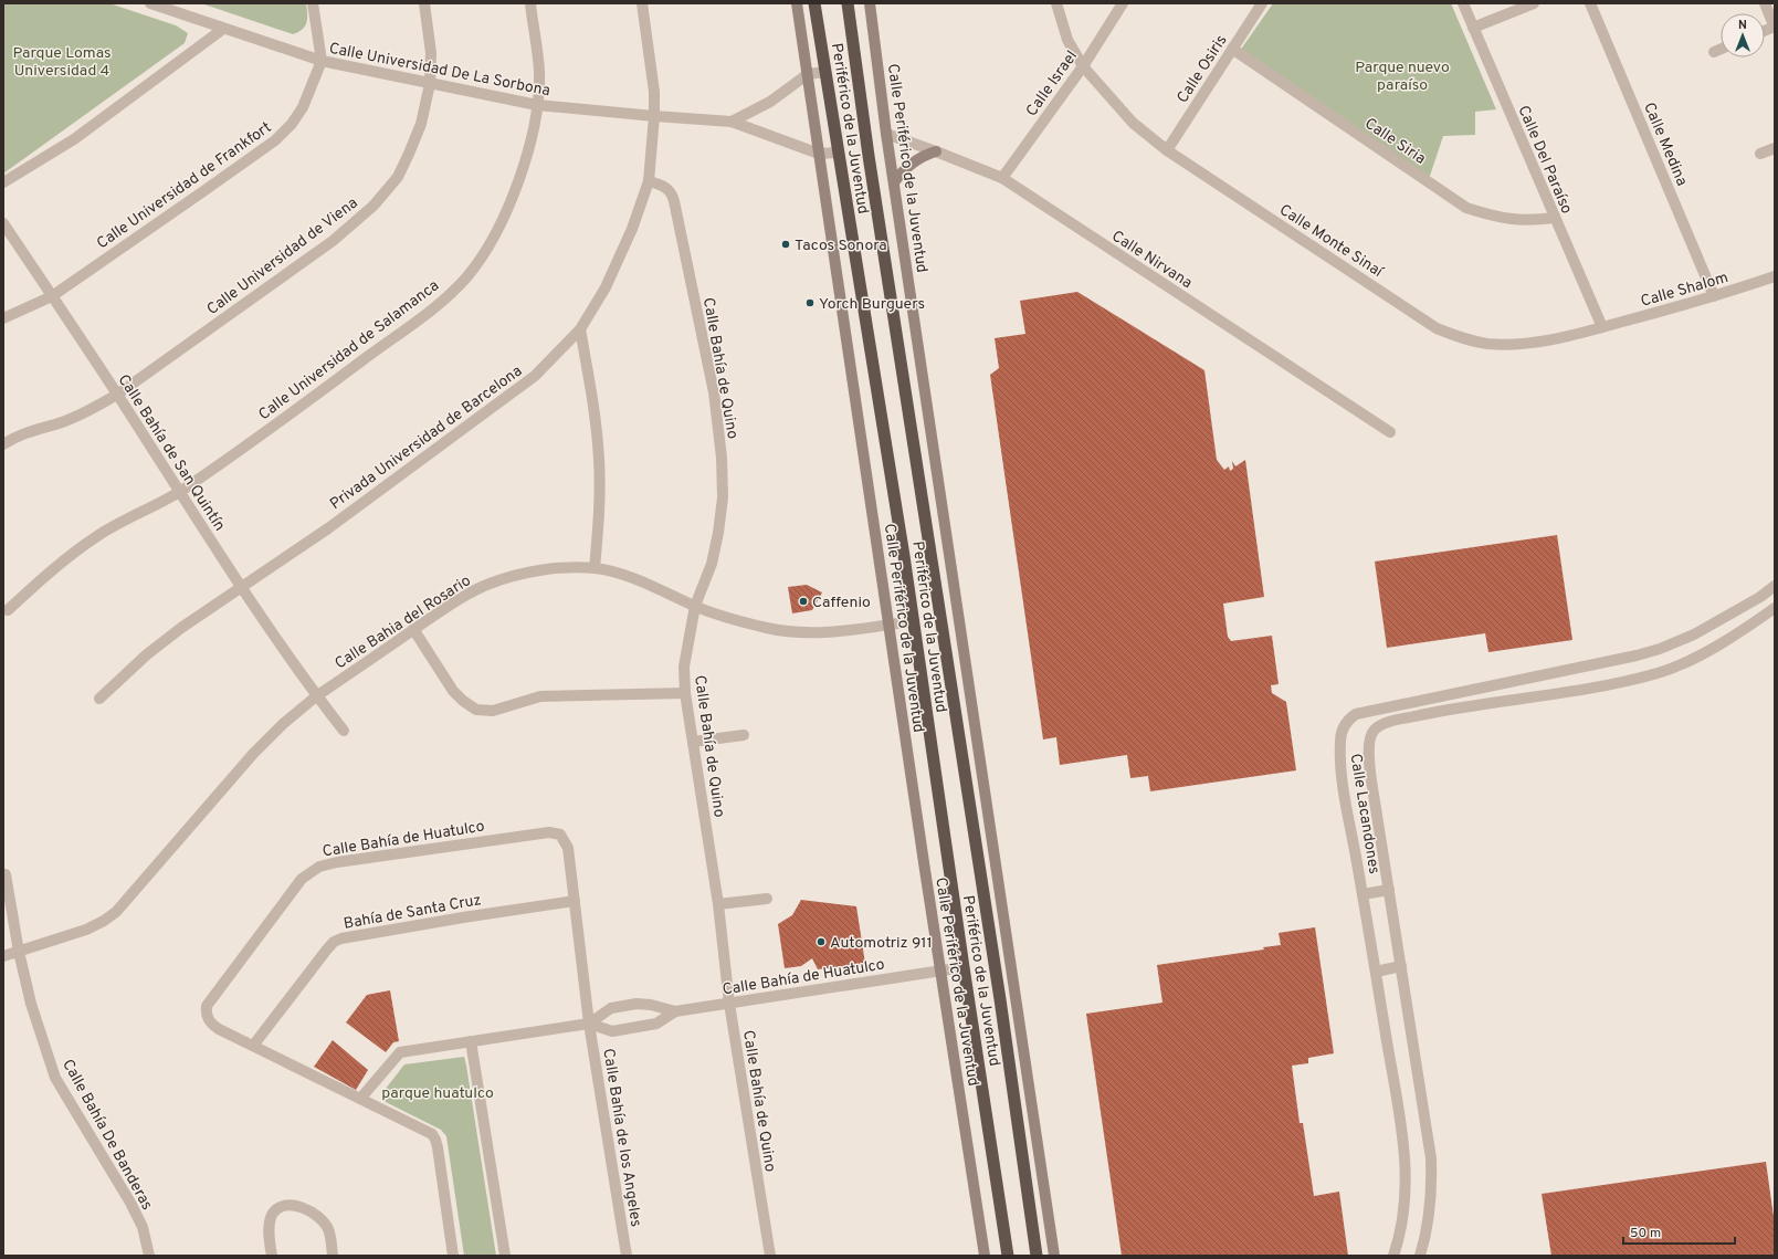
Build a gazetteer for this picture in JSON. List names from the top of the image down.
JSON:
{
  "streets": {
    "highway": ["Periférico de la Juventud"],
    "main road": ["Calle Periférico de la Juventud"],
    "street": [
      "Calle Universidad De La Sorbona",
      "Calle Osiris",
      "Calle Israel",
      "Calle Siria",
      "Calle Medina",
      "Calle Del Paraíso",
      "Calle Universidad de Frankfort",
      "Calle Monte Sinaí",
      "Calle Universidad de Viena",
      "Calle Nirvana",
      "Calle Shalom",
      "Calle Universidad de Salamanca",
      "Calle Bahía de Quino",
      "Privada Universidad de Barcelona",
      "Calle Bahía de San Quintín",
      "Calle Bahia del Rosario",
      "Calle Lacandones",
      "Calle Bahía de Huatulco",
      "Bahía de Santa Cruz",
      "Calle Bahía De Banderas",
      "Calle Bahía de los Angeles"
    ]
  },
  "crossings": [
    ["Calle Universidad De La Sorbona", "Periférico de la Juventud"],
    ["Calle Universidad De La Sorbona", "Calle Periférico de la Juventud"],
    ["Calle Universidad De La Sorbona", "Calle Universidad de Frankfort"],
    ["Calle Universidad De La Sorbona", "Calle Universidad de Viena"],
    ["Calle Universidad De La Sorbona", "Calle Universidad de Salamanca"],
    ["Calle Universidad De La Sorbona", "Privada Universidad de Barcelona"],
    ["Calle Osiris", "Calle Siria"],
    ["Calle Osiris", "Calle Monte Sinaí"],
    ["Calle Israel", "Calle Monte Sinaí"],
    ["Calle Israel", "Calle Nirvana"],
    ["Periférico de la Juventud", "Calle Bahia del Rosario"],
    ["Periférico de la Juventud", "Calle Bahía de Huatulco"],
    ["Calle Siria", "Calle Del Paraíso"],
    ["Calle Medina", "Calle Shalom"],
    ["Calle Del Paraíso", "Calle Monte Sinaí"],
    ["Calle Del Paraíso", "Calle Shalom"],
    ["Calle Periférico de la Juventud", "Calle Nirvana"],
    ["Calle Periférico de la Juventud", "Calle Bahia del Rosario"],
    ["Calle Periférico de la Juventud", "Calle Bahía de Huatulco"],
    ["Calle Universidad de Frankfort", "Calle Bahía de San Quintín"],
    ["Calle Monte Sinaí", "Calle Shalom"],
    ["Calle Universidad de Viena", "Calle Bahía de San Quintín"],
    ["Calle Universidad de Salamanca", "Calle Bahía de San Quintín"],
    ["Calle Bahía de Quino", "Privada Universidad de Barcelona"],
    ["Calle Bahía de Quino", "Calle Bahia del Rosario"],
    ["Calle Bahía de Quino", "Calle Bahía de Huatulco"],
    ["Privada Universidad de Barcelona", "Calle Bahía de San Quintín"],
    ["Calle Bahía de San Quintín", "Calle Bahia del Rosario"],
    ["Calle Bahia del Rosario", "Calle Bahía De Banderas"],
    ["Calle Bahía de Huatulco", "Bahía de Santa Cruz"],
    ["Calle Bahía de Huatulco", "Calle Bahía de los Angeles"]
  ],
  "parks": ["Parque Lomas Universidad 4", "Parque nuevo paraíso", "parque huatulco"],
  "places": [
    "Tacos Sonora",
    "Yorch Burguers",
    "Caffenio",
    "Automotriz 911"
  ],
  "scale_bar": "50 m",
  "north": "top"
}
